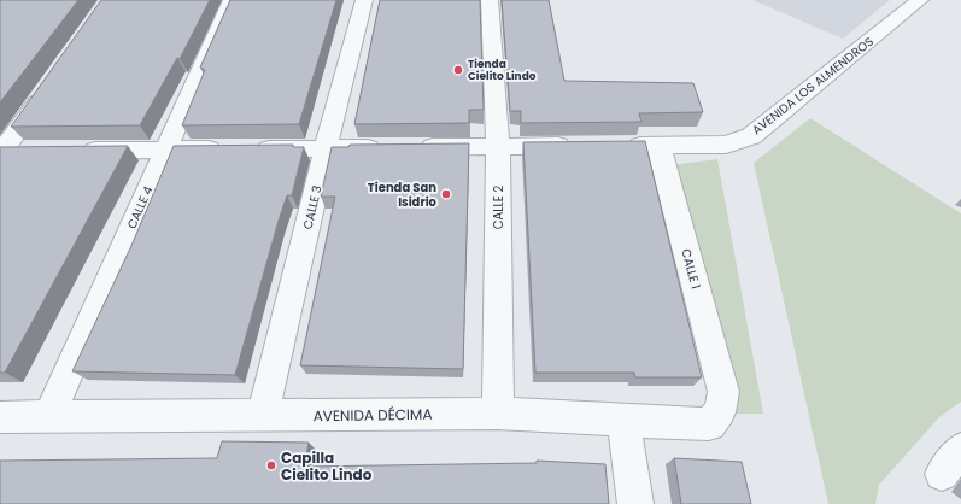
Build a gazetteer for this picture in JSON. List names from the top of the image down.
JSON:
{
  "streets": {
    "street": [
      "AVENIDA LOS ALMENDROS",
      "CALLE 4",
      "CALLE 3",
      "CALLE 2",
      "CALLE 1",
      "AVENIDA DÉCIMA"
    ]
  },
  "crossings": [
    ["AVENIDA LOS ALMENDROS", "CALLE 1"],
    ["CALLE 4", "AVENIDA DÉCIMA"],
    ["CALLE 3", "AVENIDA DÉCIMA"],
    ["CALLE 2", "AVENIDA DÉCIMA"],
    ["CALLE 1", "AVENIDA DÉCIMA"]
  ],
  "places": ["Tienda Cielito Lindo", "Tienda San Isidrio", "Capilla Cielito Lindo"]
}
